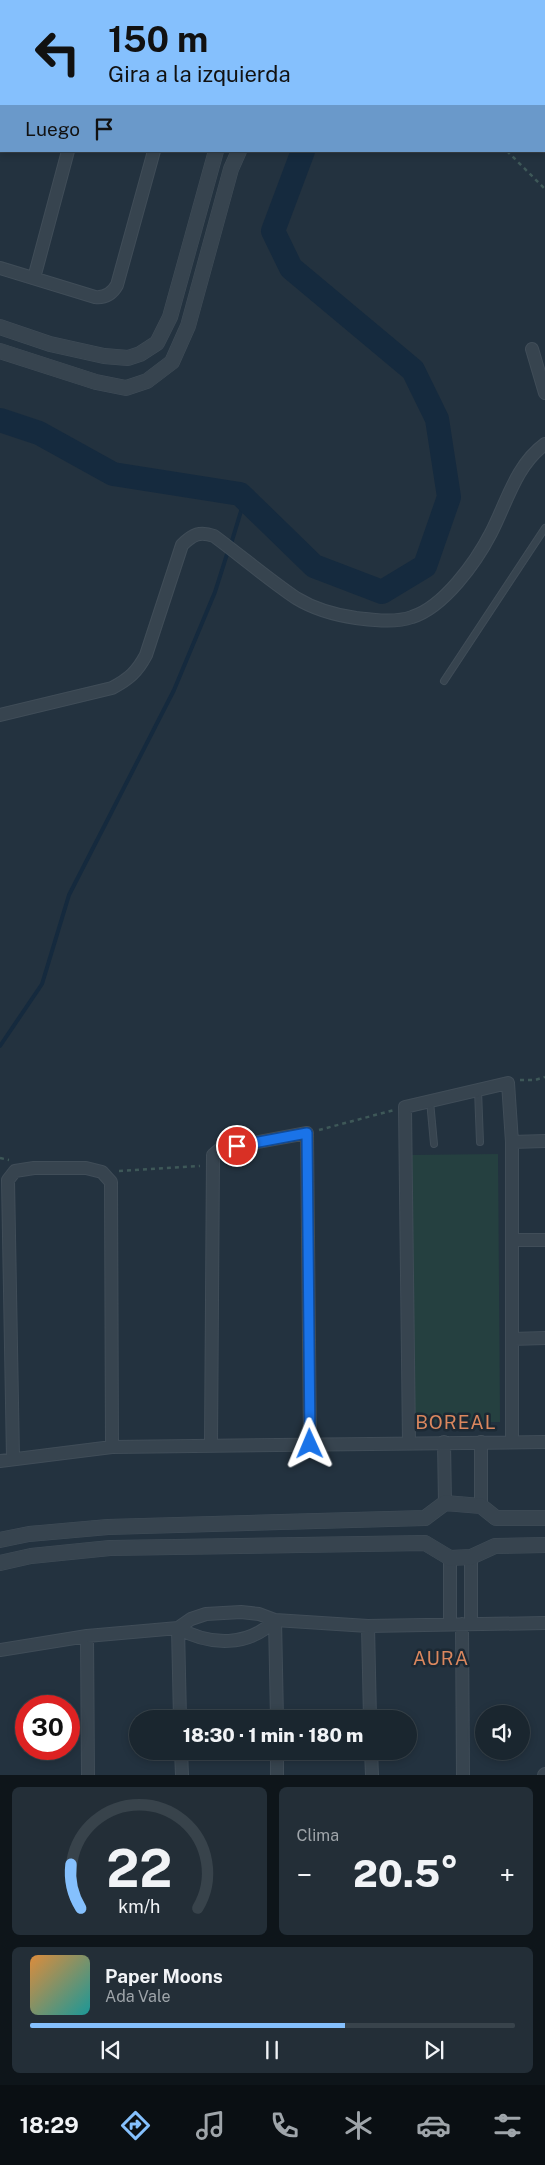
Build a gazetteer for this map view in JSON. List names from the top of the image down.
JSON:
{
  "districts": ["BOREAL", "AURA"],
  "page": {
    "turn": ["150 m", "Gira a la izquierda"],
    "then": "Luego",
    "limit": "30",
    "trip": "18:30 · 1 min · 180 m",
    "tile": "Clima",
    "heat": ["−", "20.5°", "+"],
    "song": ["Paper Moons", "Ada Vale"],
    "tabs": "18:29",
    "gauge": ["22", "km/h"]
  }
}
